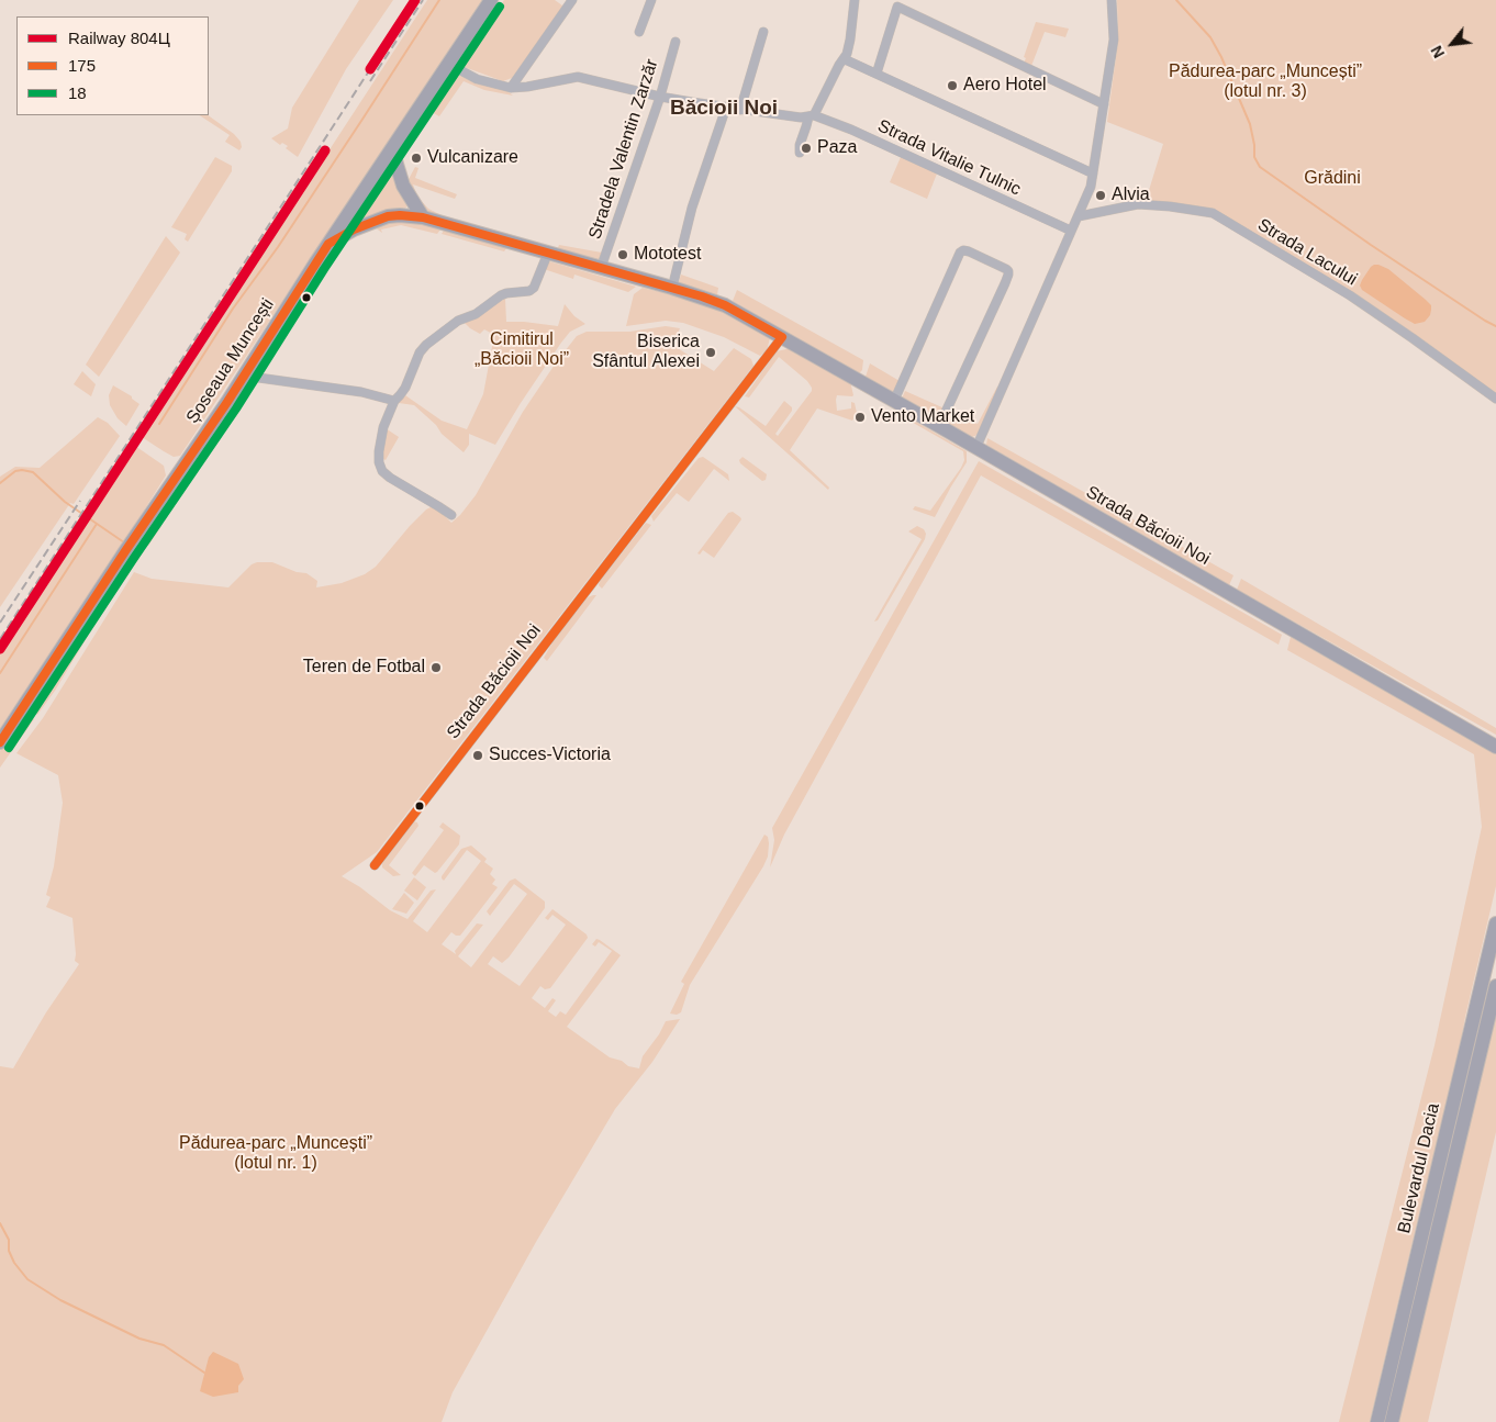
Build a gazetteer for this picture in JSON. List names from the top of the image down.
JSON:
{
  "streets": {
    "main road": ["Șoseaua Muncești", "Strada Băcioii Noi", "Bulevardul Dacia"],
    "street": ["Stradela Valentin Zarzăr", "Strada Vitalie Tulnic", "Strada Lacului"]
  },
  "crossings": [
    ["Stradela Valentin Zarzăr", "Strada Vitalie Tulnic"],
    ["Stradela Valentin Zarzăr", "Strada Băcioii Noi"],
    ["Șoseaua Muncești", "Strada Băcioii Noi"]
  ],
  "districts": ["Băcioii Noi"],
  "parks": [
    "Pădurea-parc „Muncești” (lotul nr. 3)",
    "Grădini",
    "Cimitirul „Băcioii Noi”",
    "Pădurea-parc „Muncești” (lotul nr. 1)"
  ],
  "places": [
    "Aero Hotel",
    "Paza",
    "Vulcanizare",
    "Alvia",
    "Mototest",
    "Biserica Sfântul Alexei",
    "Vento Market",
    "Teren de Fotbal",
    "Succes-Victoria"
  ],
  "lines": ["rail line 804Ц", "transit line 18", "transit line 175"],
  "legend": ["Railway 804Ц", "175", "18"],
  "north": "bottom left"
}
